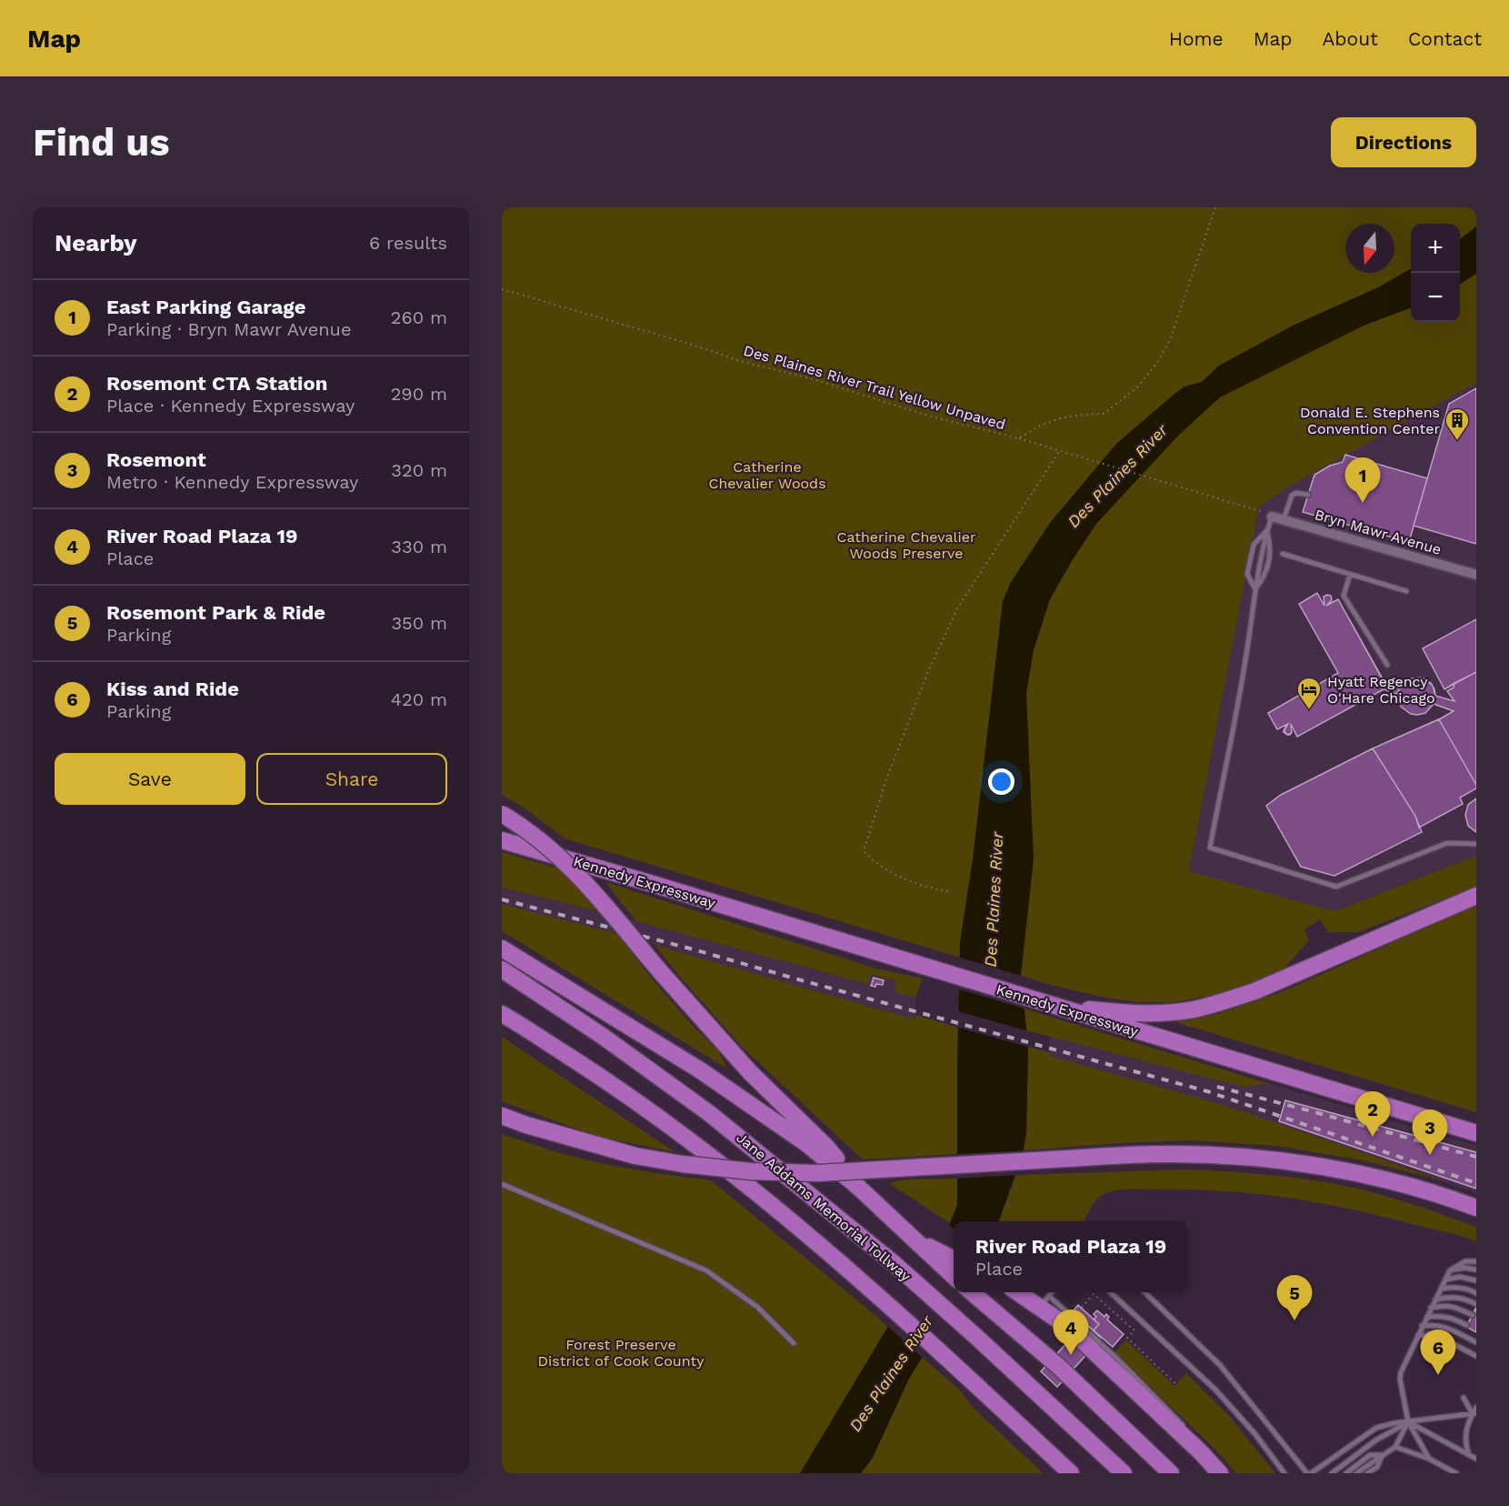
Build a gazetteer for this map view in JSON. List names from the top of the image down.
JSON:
{
  "streets": {
    "highway": ["Kennedy Expressway", "Jane Addams Memorial Tollway"],
    "street": ["Bryn Mawr Avenue"],
    "path": ["Des Plaines River Trail Yellow Unpaved"]
  },
  "water": ["Des Plaines River"],
  "parks": ["Catherine Chevalier Woods", "Catherine Chevalier Woods Preserve", "Forest Preserve District of Cook County"],
  "places": {
    "building": ["Donald E. Stephens Convention Center"],
    "hotel": ["Hyatt Regency O'Hare Chicago"]
  },
  "north": "bottom",
  "page": {
    "header": "Map",
    "nav": [
      "Home",
      "Map",
      "About",
      "Contact"
    ],
    "buttons": [
      "Directions",
      ["Save", "Share"]
    ],
    "title": "Find us",
    "heading": ["Nearby", "6 results"],
    "map_buttons": ["+", "−"],
    "list": [
      {
        "mark": "1",
        "name": "East Parking Garage",
        "note": "Parking · Bryn Mawr Avenue",
        "value": "260 m"
      },
      {
        "mark": "2",
        "name": "Rosemont CTA Station",
        "note": "Place · Kennedy Expressway",
        "value": "290 m"
      },
      {
        "mark": "3",
        "name": "Rosemont",
        "note": "Metro · Kennedy Expressway",
        "value": "320 m"
      },
      {
        "mark": "4",
        "name": "River Road Plaza 19",
        "note": "Place",
        "value": "330 m"
      },
      {
        "mark": "5",
        "name": "Rosemont Park & Ride",
        "note": "Parking",
        "value": "350 m"
      },
      {
        "mark": "6",
        "name": "Kiss and Ride",
        "note": "Parking",
        "value": "420 m"
      }
    ],
    "pins": [
      "1",
      "2",
      "3",
      "5",
      "4",
      "6"
    ],
    "popup": ["River Road Plaza 19", "Place"]
  }
}
